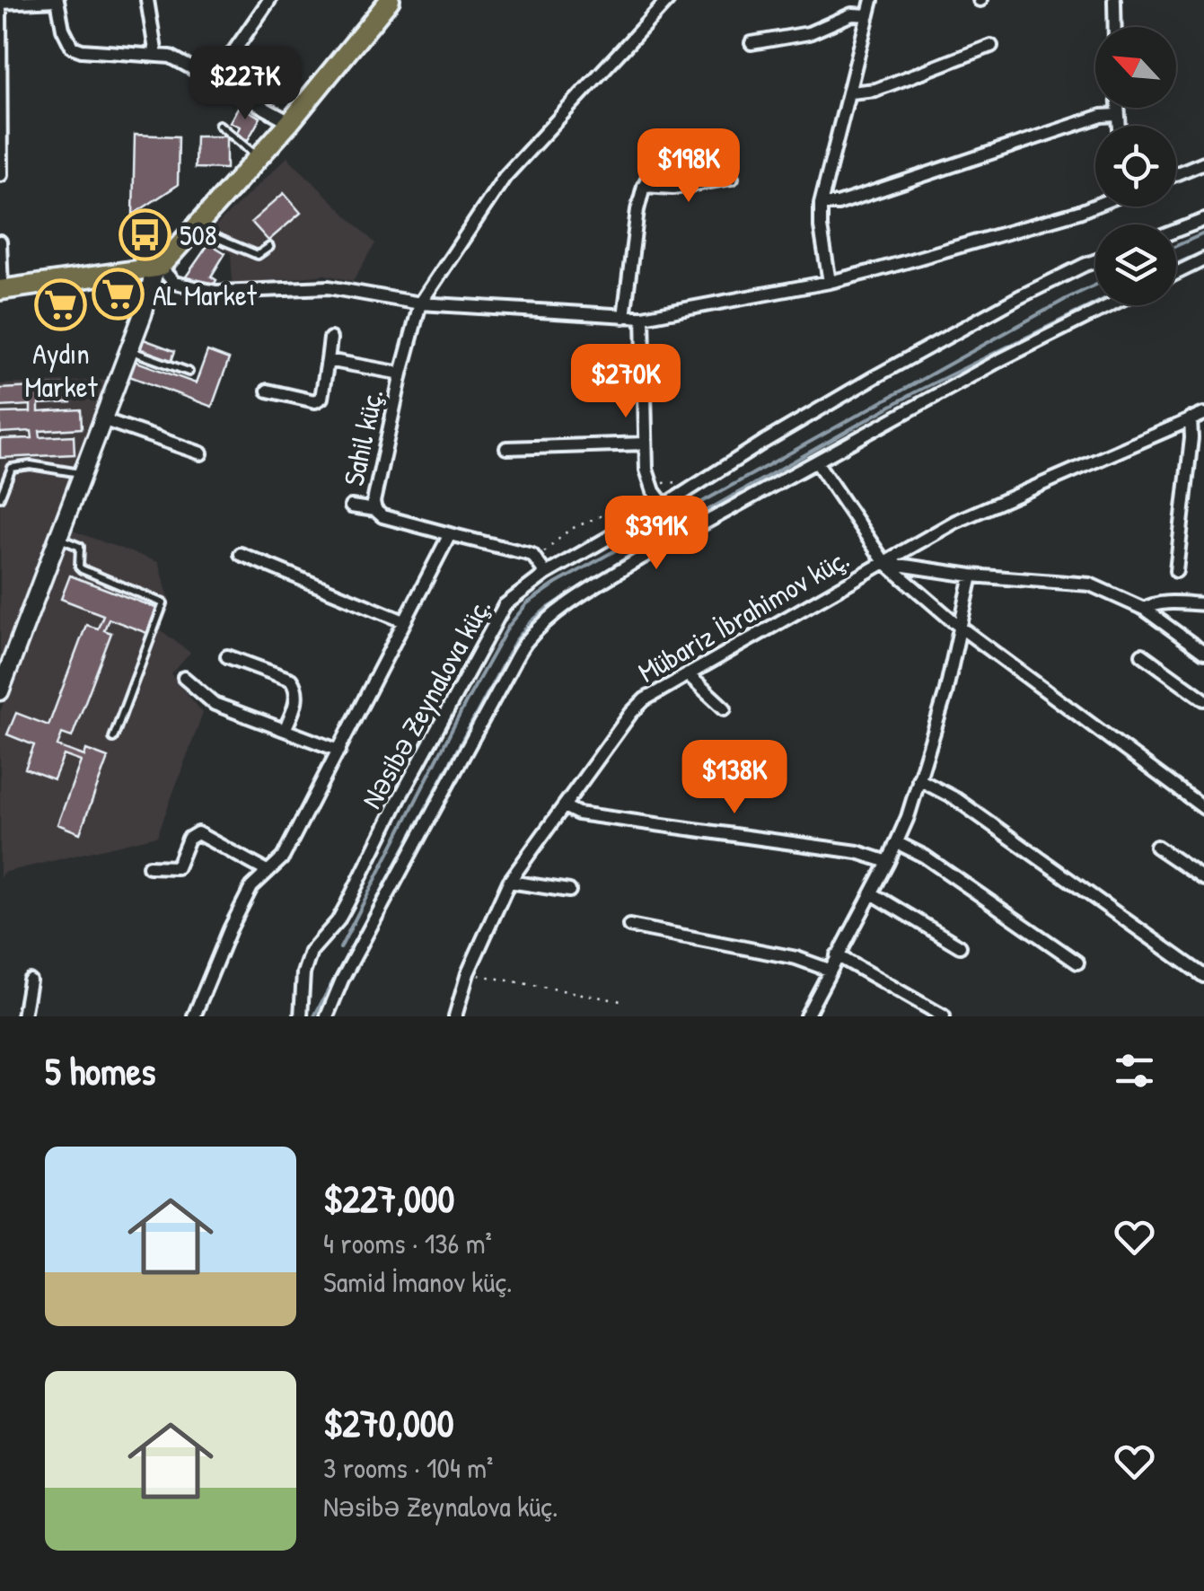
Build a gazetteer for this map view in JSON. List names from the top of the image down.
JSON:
{
  "streets": {
    "street": ["Sahil küç.", "Mübariz İbrahimov küç.", "Nəsibə Zeynalova küç."]
  },
  "places": {
    "bus stop": ["508"],
    "supermarket": ["AL Market", "Aydın Market"]
  },
  "north": "top left",
  "page": {
    "price": [
      "$227K",
      "$198K",
      "$270K",
      "$391K",
      "$138K"
    ],
    "heading": "5 homes",
    "list": [
      {
        "name": "$227,000",
        "note": "4 rooms · 136 m² · Samid İmanov küç."
      },
      {
        "name": "$270,000",
        "note": "3 rooms · 104 m² · Nəsibə Zeynalova küç."
      }
    ]
  }
}
